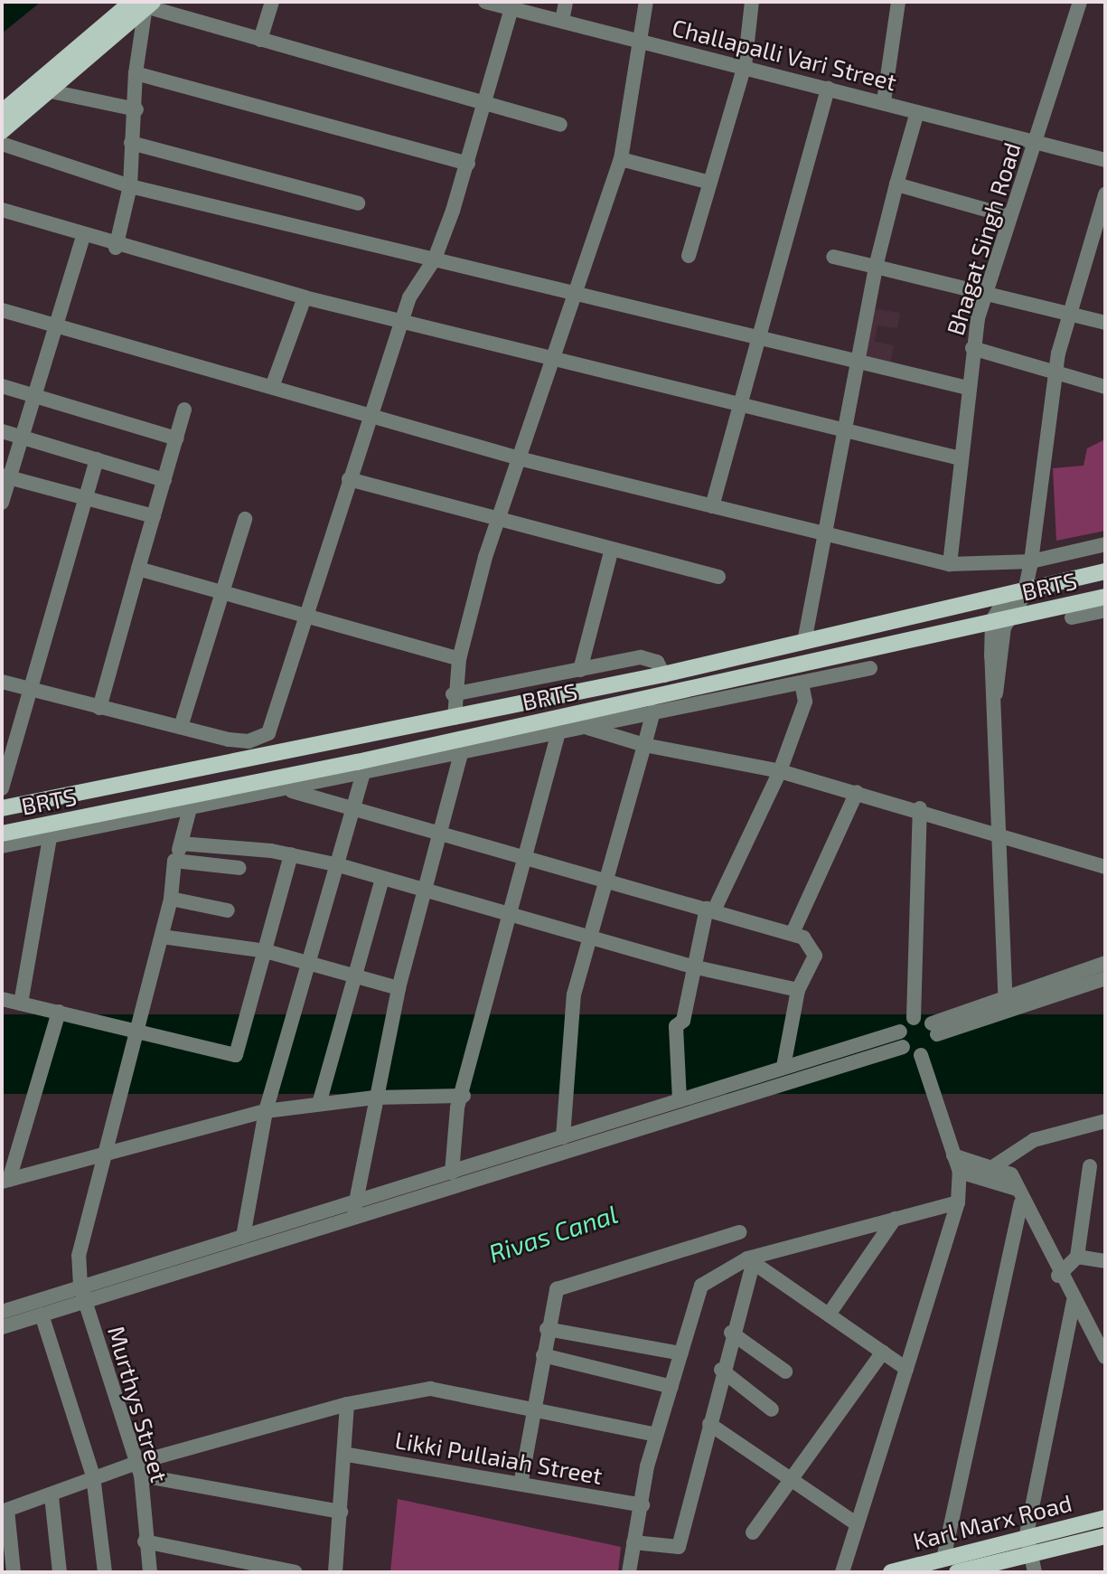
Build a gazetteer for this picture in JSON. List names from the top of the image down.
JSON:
{
  "streets": {
    "main road": ["BRTS", "Karl Marx Road"],
    "street": [
      "Challapalli Vari Street",
      "Bhagat Singh Road",
      "Murthys Street",
      "Likki Pullaiah Street"
    ]
  },
  "crossings": [
    ["Challapalli Vari Street", "Bhagat Singh Road"]
  ],
  "water": ["Rivas Canal"]
}
